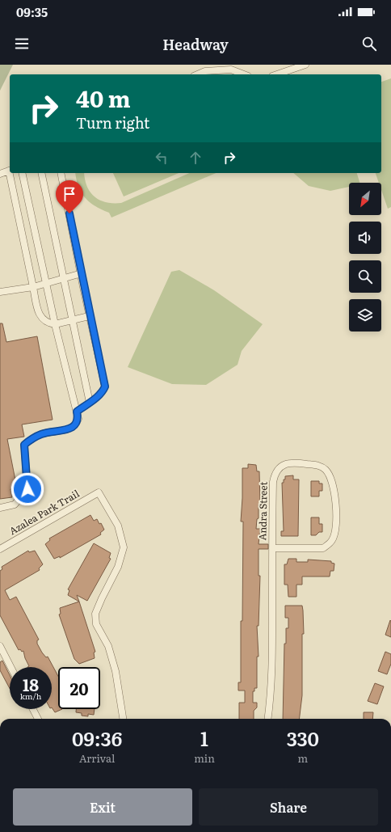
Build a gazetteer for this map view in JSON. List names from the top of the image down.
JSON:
{
  "streets": {
    "street": ["Andra Street", "Azalea Park Trail"]
  },
  "north": "bottom left",
  "page": {
    "status": "09:35",
    "header": "Headway",
    "turn": ["40 m", "Turn right"],
    "speed": "18 km/h",
    "limit": "20",
    "eta": [
      "09:36",
      "Arrival",
      "1",
      "min",
      "330",
      "m"
    ],
    "buttons": ["Exit", "Share"]
  }
}
